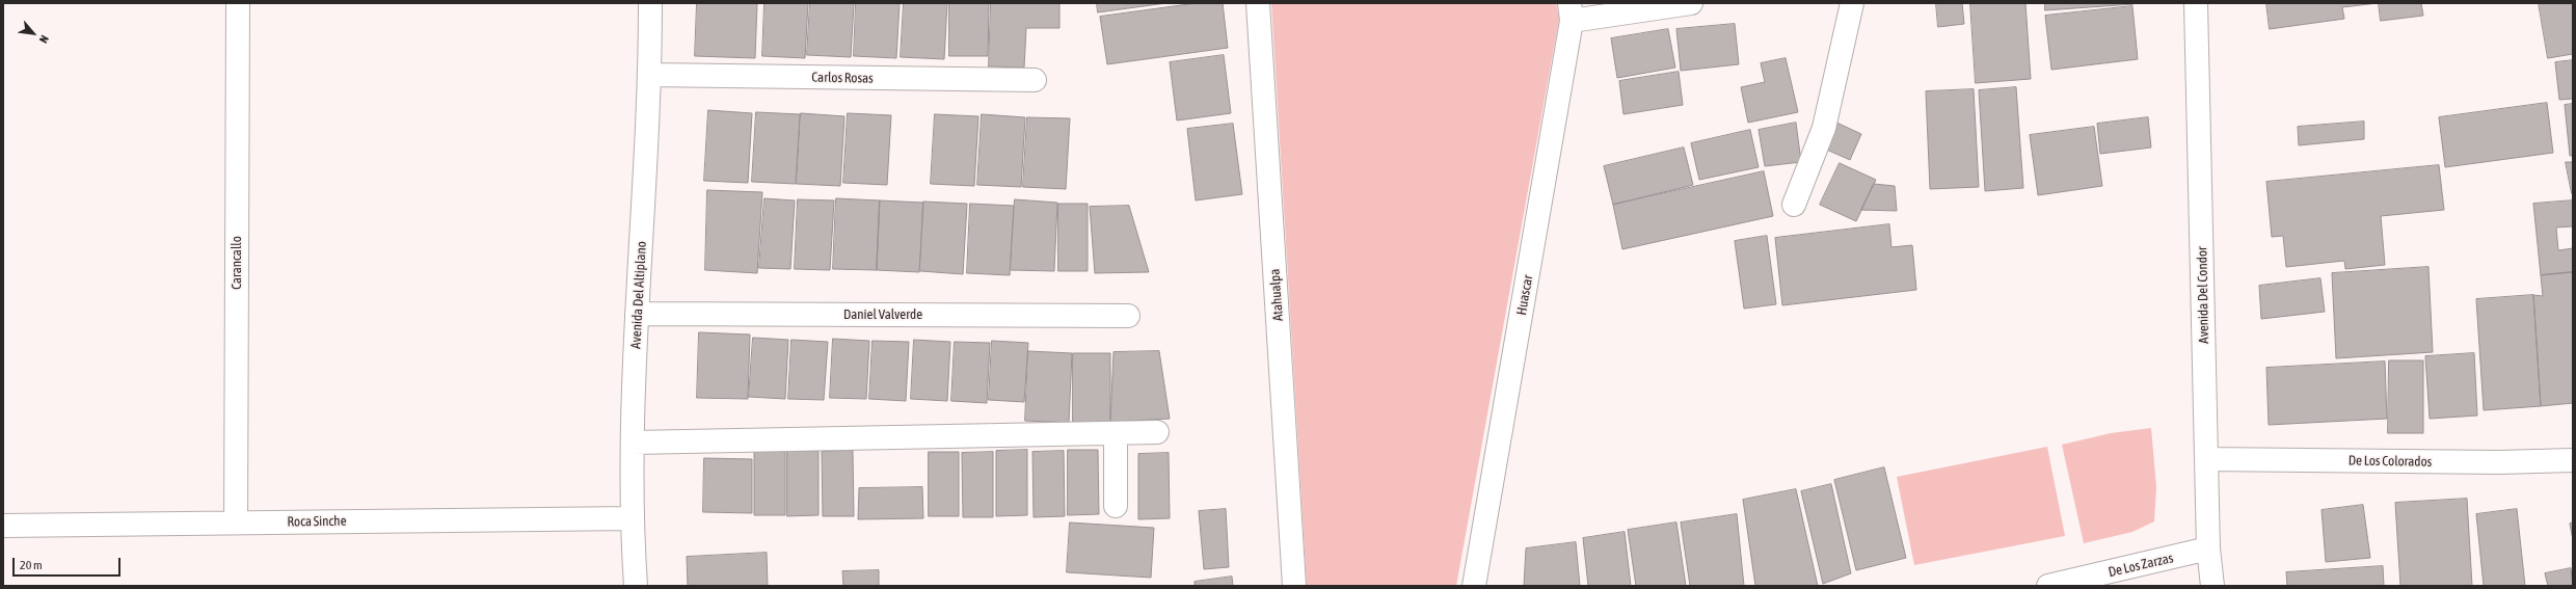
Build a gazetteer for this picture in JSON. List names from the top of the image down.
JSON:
{
  "streets": {
    "street": [
      "Carlos Rosas",
      "Carancallo",
      "Avenida Del Altiplano",
      "Atahualpa",
      "Huascar",
      "Avenida Del Condor",
      "Daniel Valverde",
      "De Los Colorados",
      "Roca Sinche",
      "De Los Zarzas"
    ]
  },
  "crossings": [
    ["Carlos Rosas", "Avenida Del Altiplano"],
    ["Carancallo", "Roca Sinche"],
    ["Avenida Del Altiplano", "Daniel Valverde"],
    ["Avenida Del Altiplano", "Roca Sinche"],
    ["Avenida Del Condor", "De Los Colorados"],
    ["Avenida Del Condor", "De Los Zarzas"]
  ],
  "scale_bar": "20 m",
  "north": "bottom right"
}
